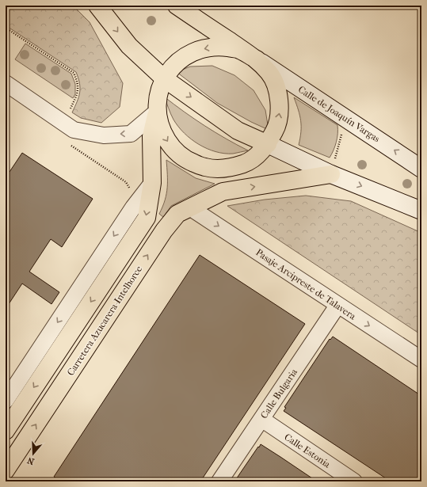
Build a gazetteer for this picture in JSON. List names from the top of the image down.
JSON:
{
  "streets": {
    "main road": ["Carretera Azucarera-Intelhorce"],
    "street": [
      "Calle de Joaquín Vargas",
      "Pasaje Arcipreste de Talavera",
      "Calle Bulgaria",
      "Calle Estonia"
    ]
  },
  "crossings": [
    ["Calle de Joaquín Vargas", "Carretera Azucarera-Intelhorce"],
    ["Pasaje Arcipreste de Talavera", "Carretera Azucarera-Intelhorce"],
    ["Pasaje Arcipreste de Talavera", "Calle Bulgaria"],
    ["Calle Bulgaria", "Calle Estonia"]
  ],
  "north": "bottom"
}
